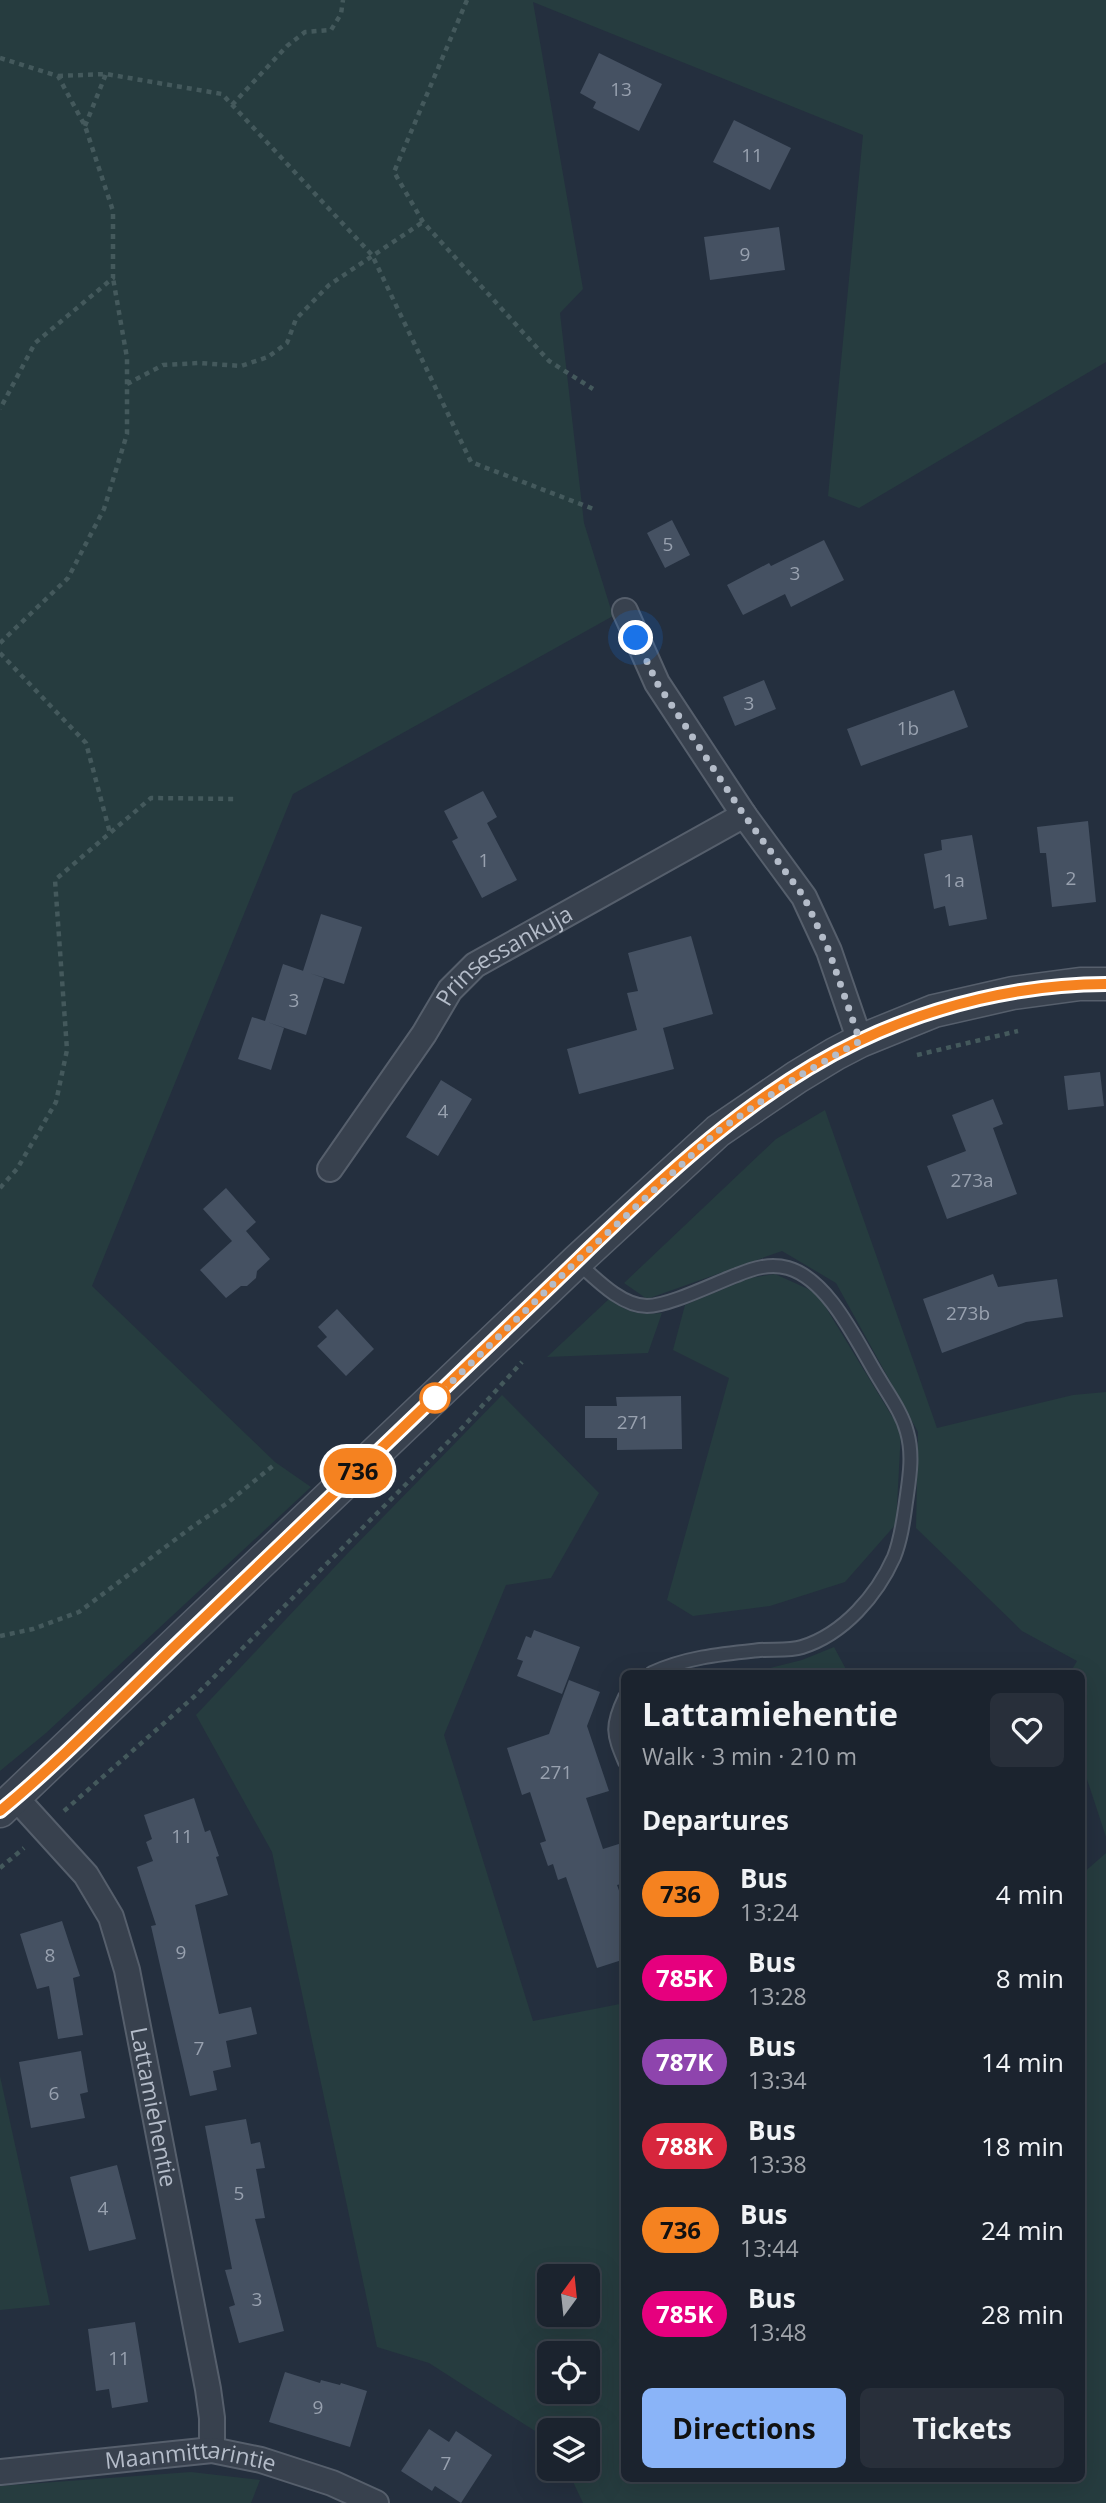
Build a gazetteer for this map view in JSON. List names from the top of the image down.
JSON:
{
  "streets": {
    "street": ["Prinsessankuja", "Lattamiehentie", "Maanmittarintie"]
  },
  "crossings": [
    ["Lattamiehentie", "Maanmittarintie"]
  ],
  "lines": ["bus line 736"],
  "house_numbers": [
    "13",
    "11",
    "9",
    "5",
    "3",
    "3",
    "1b",
    "1",
    "2",
    "1a",
    "3",
    "4",
    "273a",
    "273b",
    "271",
    "271",
    "11",
    "9",
    "8",
    "7",
    "6",
    "5",
    "4",
    "3",
    "11",
    "9",
    "7"
  ],
  "north": "top",
  "page": {
    "on_map": "736",
    "heading": [
      ["Lattamiehentie", "Walk · 3 min · 210 m"],
      "Departures"
    ],
    "list": [
      {
        "mark": "736",
        "name": "Bus",
        "note": "13:24",
        "value": "4 min"
      },
      {
        "mark": "785K",
        "name": "Bus",
        "note": "13:28",
        "value": "8 min"
      },
      {
        "mark": "787K",
        "name": "Bus",
        "note": "13:34",
        "value": "14 min"
      },
      {
        "mark": "788K",
        "name": "Bus",
        "note": "13:38",
        "value": "18 min"
      },
      {
        "mark": "736",
        "name": "Bus",
        "note": "13:44",
        "value": "24 min"
      },
      {
        "mark": "785K",
        "name": "Bus",
        "note": "13:48",
        "value": "28 min"
      }
    ],
    "buttons": ["Directions", "Tickets"]
  }
}
